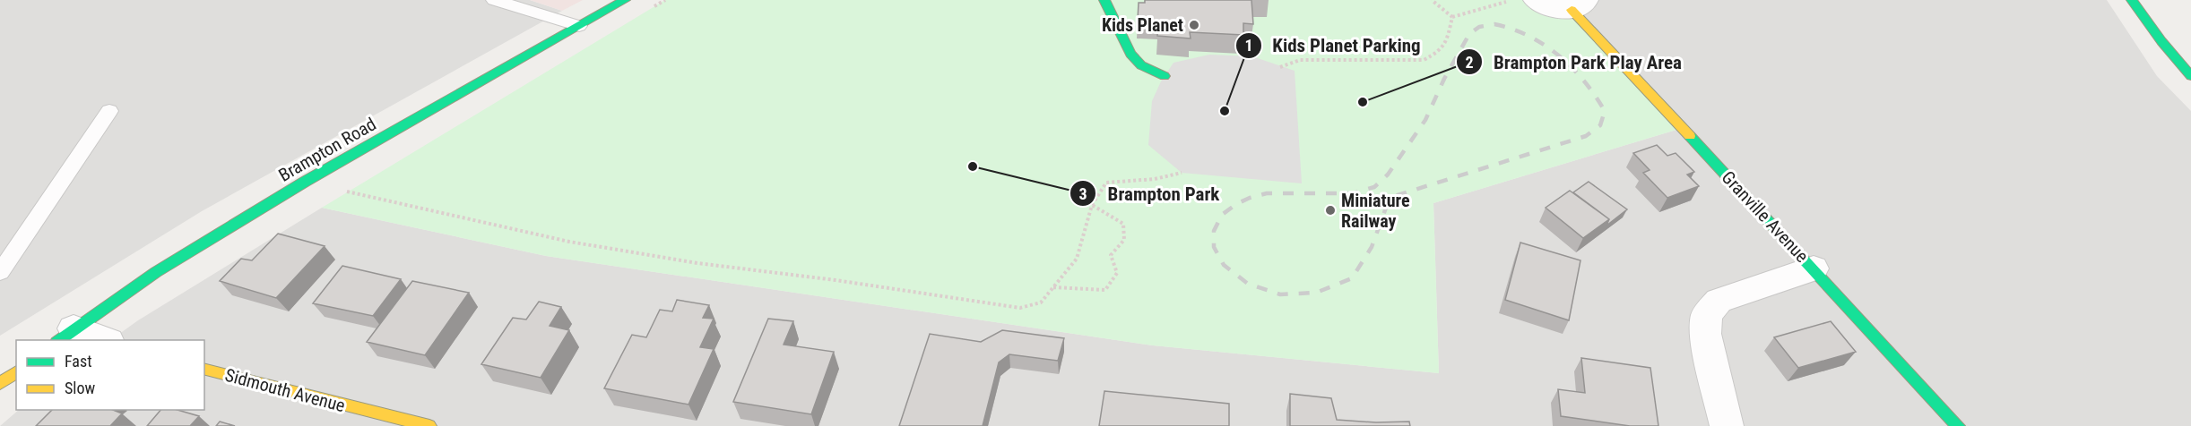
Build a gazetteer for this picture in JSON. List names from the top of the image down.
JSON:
{
  "streets": {
    "main road": ["Brampton Road", "Granville Avenue", "Sidmouth Avenue"]
  },
  "places": [
    "Kids Planet",
    "Brampton Park Play Area",
    "Kids Planet Parking",
    "Brampton Park",
    "Miniature Railway"
  ],
  "legend": ["Fast", "Slow"]
}
